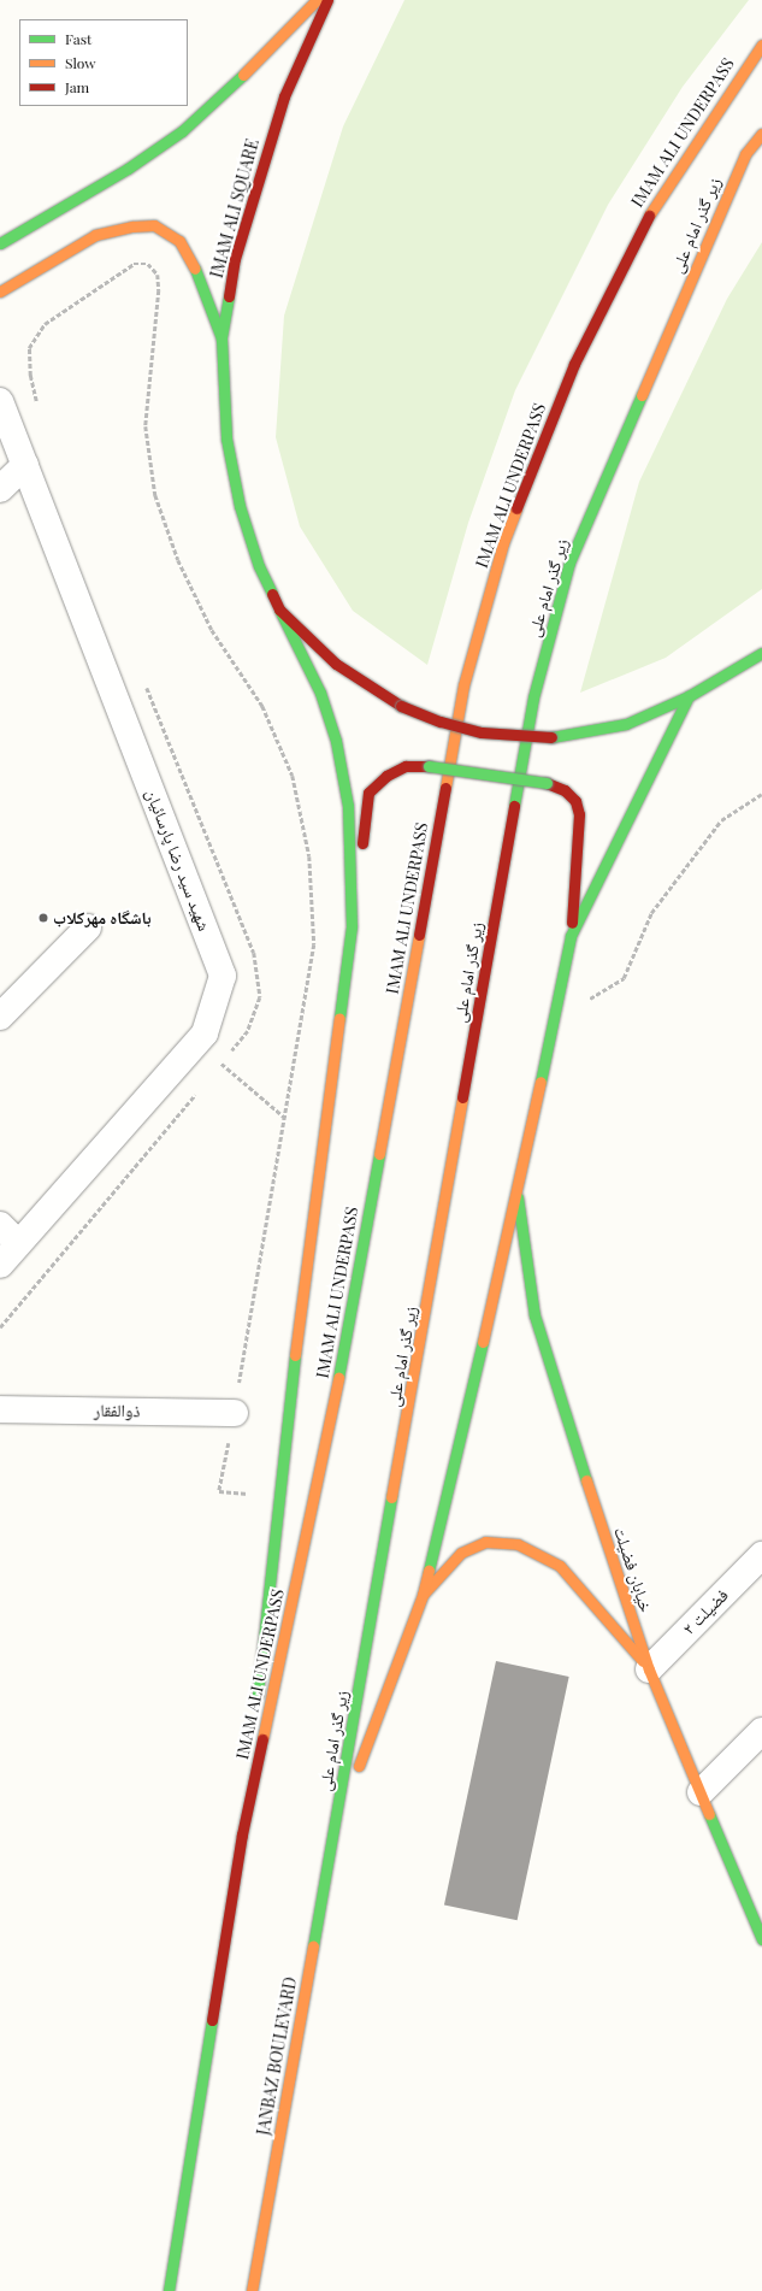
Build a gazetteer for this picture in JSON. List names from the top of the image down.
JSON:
{
  "streets": {
    "main road": [
      "IMAM ALI UNDERPASS",
      "IMAM ALI SQUARE",
      "زیر گذر امام علی",
      "خیابان فضیلت",
      "JANBAZ BOULEVARD"
    ],
    "street": ["شهید سید رضا پارسائیان", "ذوالفقار", "فضیلت ۲"]
  },
  "crossings": [
    ["زیر گذر امام علی", "JANBAZ BOULEVARD"],
    ["خیابان فضیلت", "فضیلت ۲"]
  ],
  "places": ["باشگاه مهرکلاب"],
  "legend": ["Fast", "Slow", "Jam"]
}
